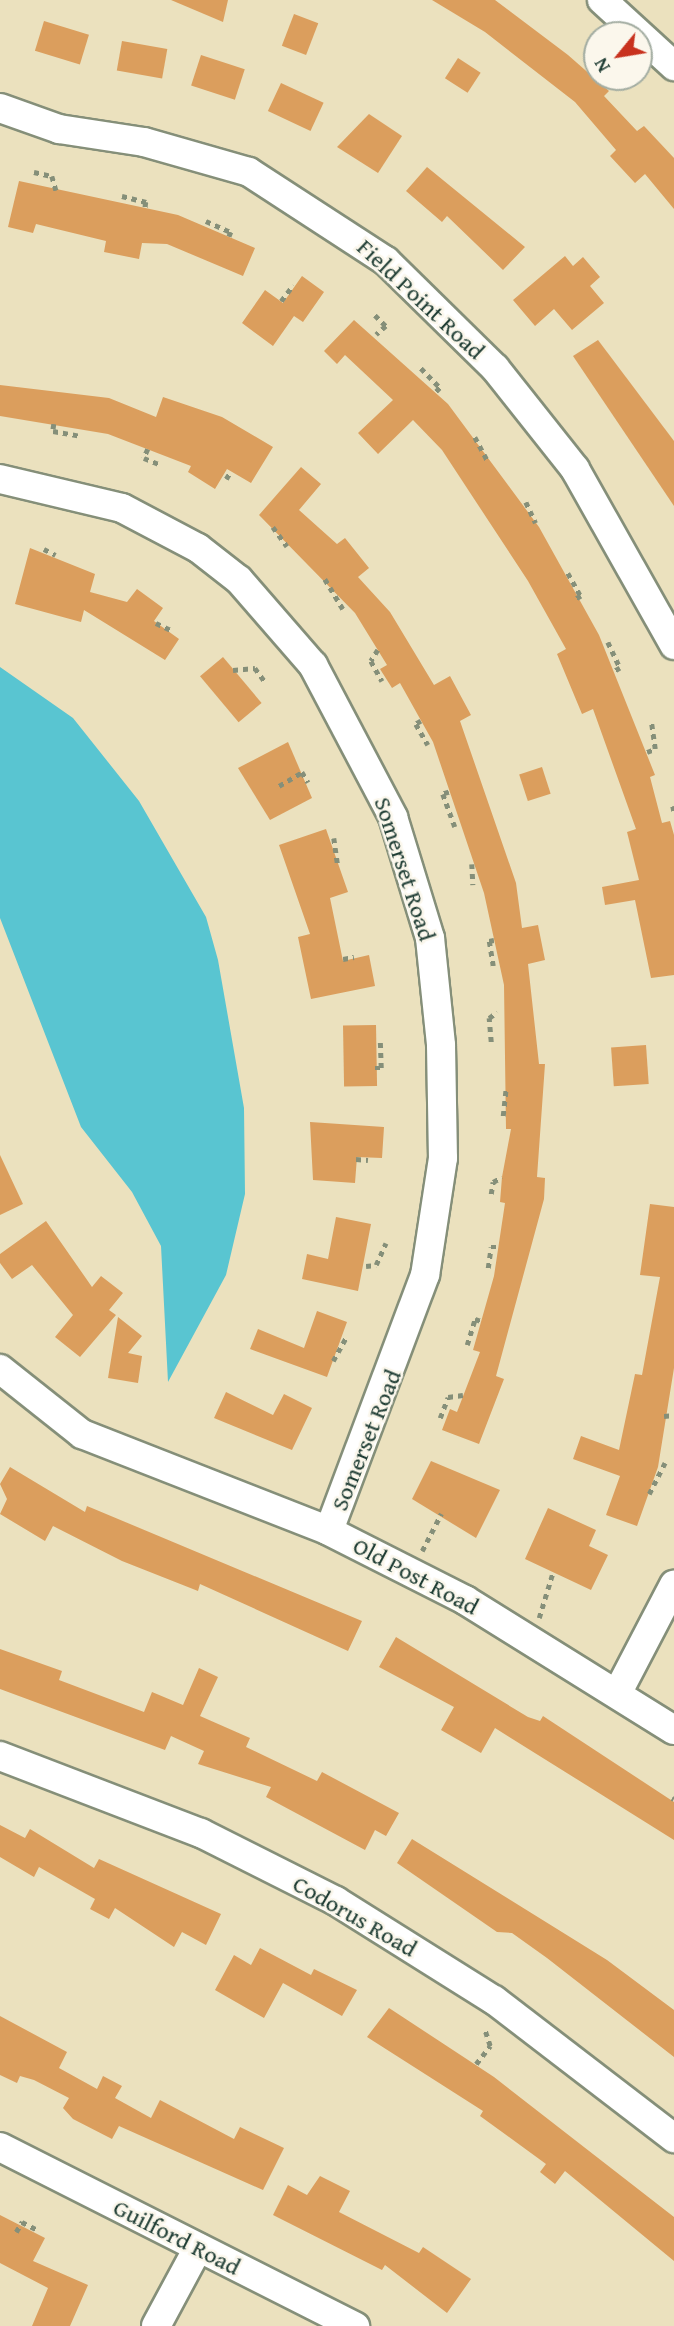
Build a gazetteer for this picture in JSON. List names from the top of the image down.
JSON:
{
  "streets": {
    "street": [
      "Field Point Road",
      "Somerset Road",
      "Old Post Road",
      "Codorus Road",
      "Guilford Road"
    ]
  },
  "crossings": [
    ["Somerset Road", "Old Post Road"]
  ],
  "north": "bottom left"
}
